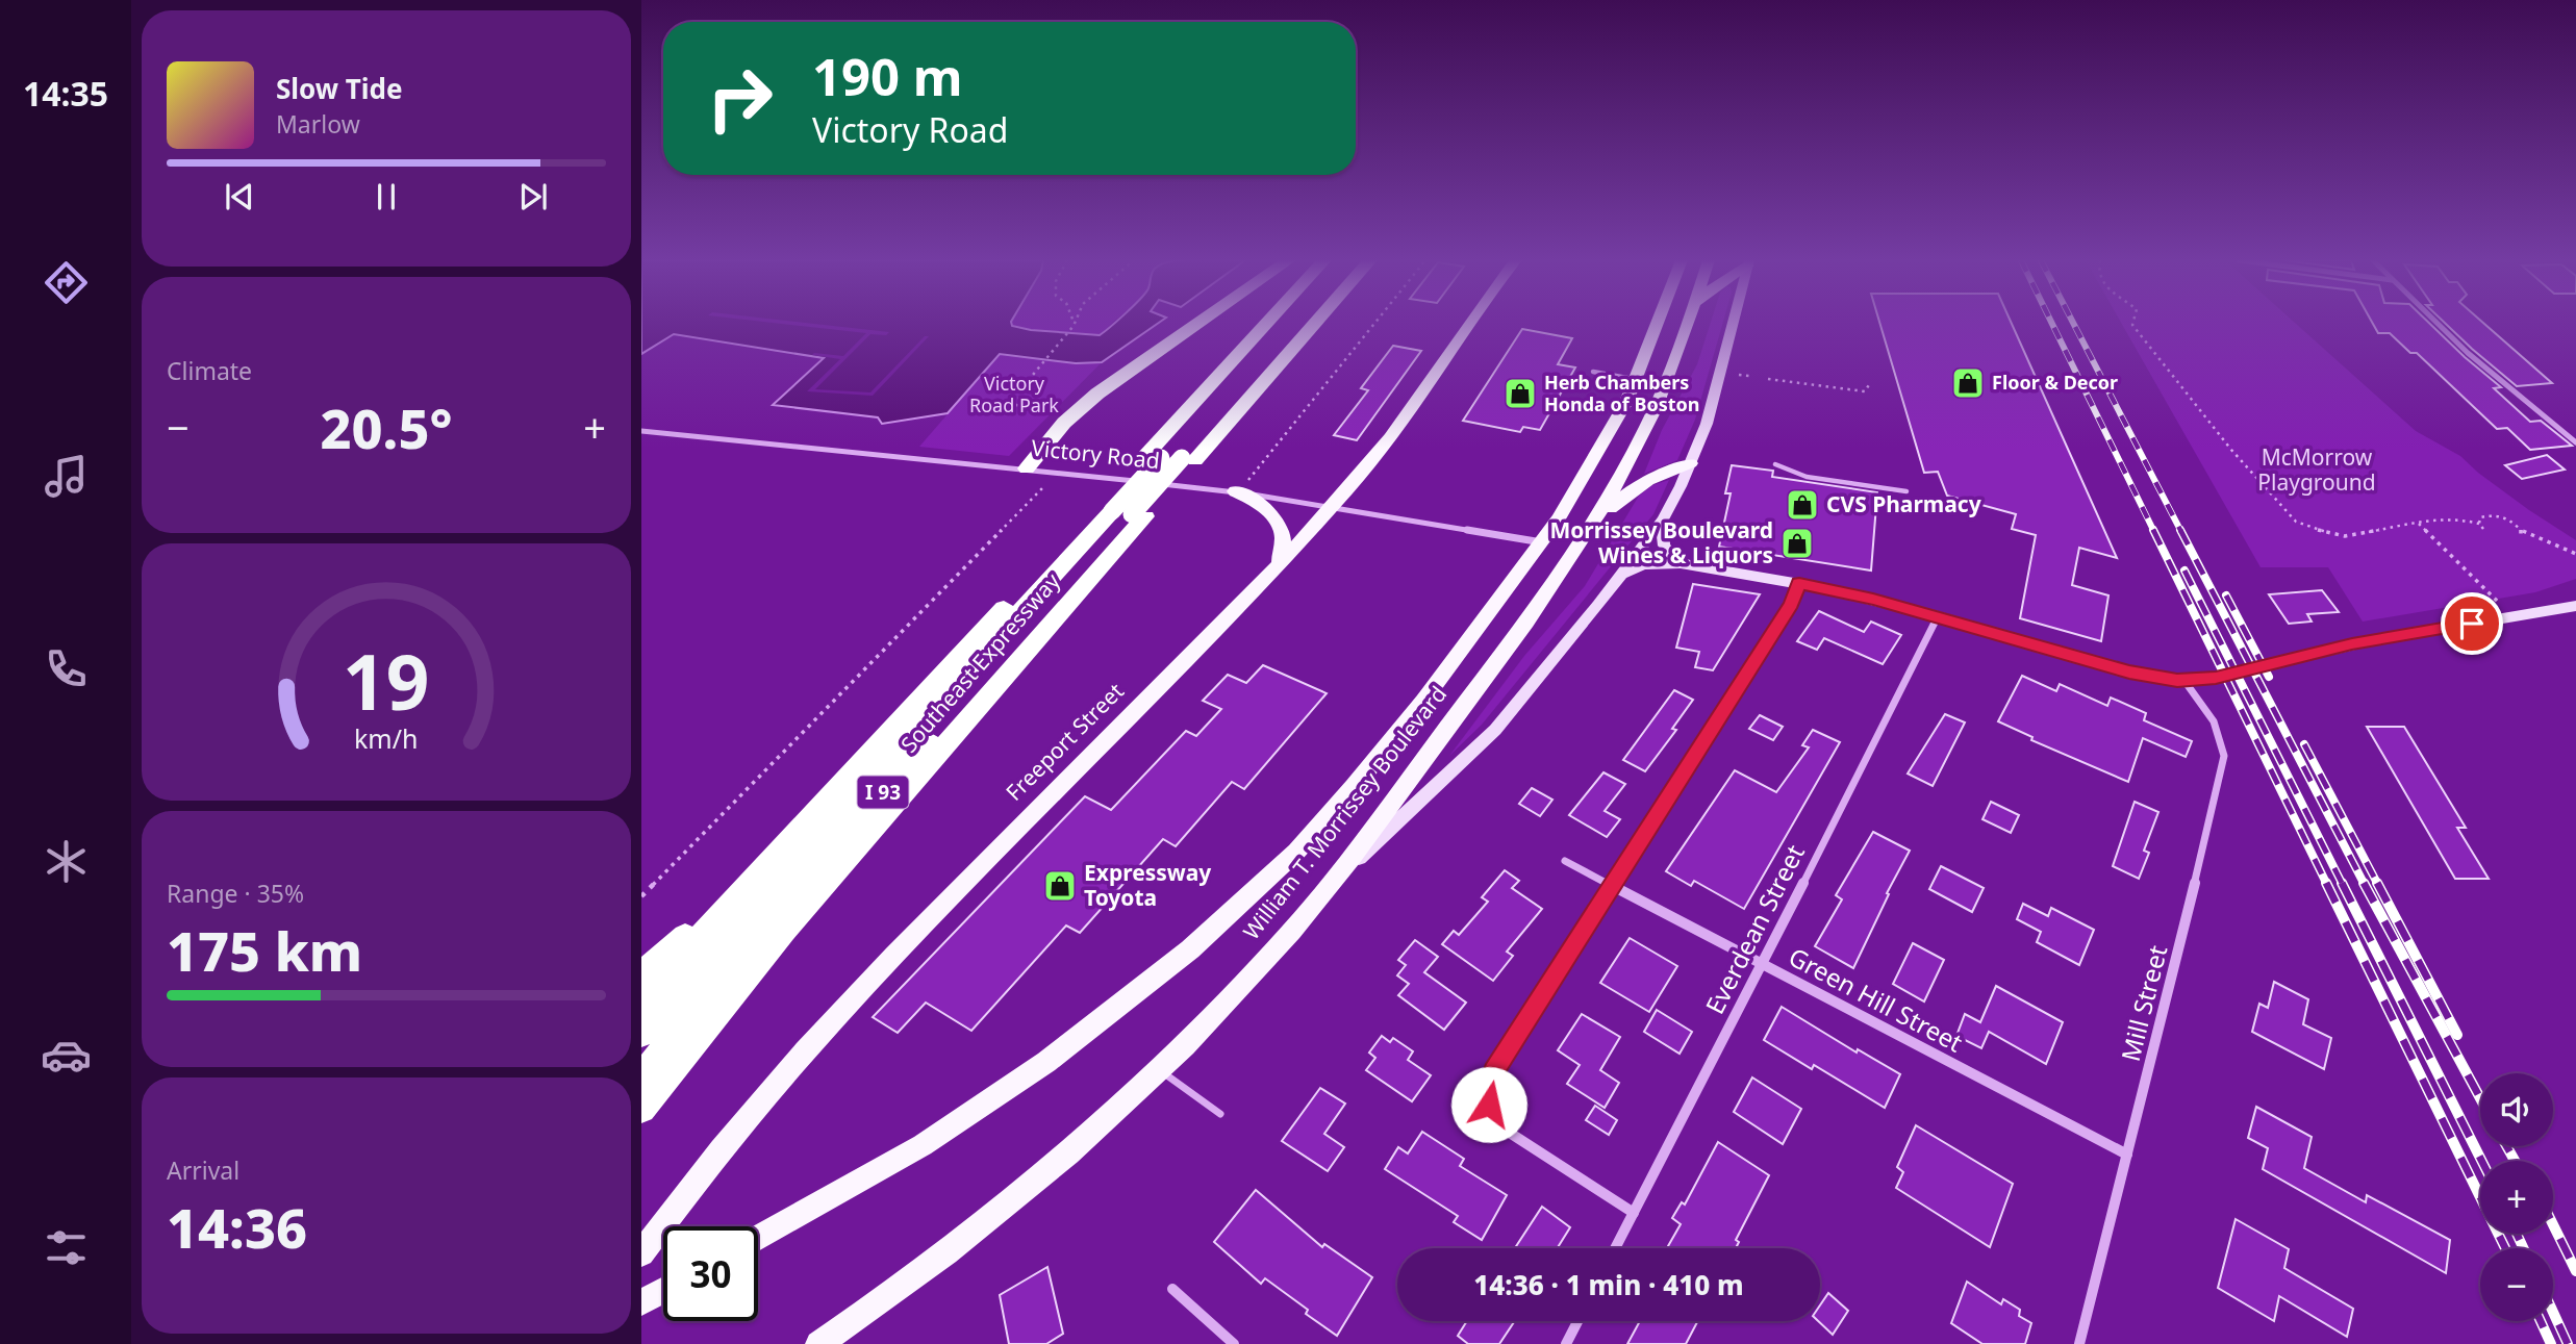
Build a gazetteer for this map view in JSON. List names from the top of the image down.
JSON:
{
  "streets": {
    "highway": ["Southeast Expressway", "I 93"],
    "main road": ["Freeport Street", "William T. Morrissey Boulevard"],
    "street": [
      "Victory Road",
      "Everdean Street",
      "Green Hill Street",
      "Mill Street"
    ]
  },
  "crossings": [
    ["Victory Road", "Freeport Street"],
    ["Victory Road", "William T. Morrissey Boulevard"],
    ["Southeast Expressway", "I 93"],
    ["Everdean Street", "Green Hill Street"],
    ["Green Hill Street", "Mill Street"]
  ],
  "parks": ["Victory Road Park", "McMorrow Playground"],
  "places": {
    "shop": [
      "Floor & Decor",
      "Herb Chambers Honda of Boston",
      "CVS Pharmacy",
      "Morrissey Boulevard Wines & Liquors",
      "Expressway Toyota"
    ]
  },
  "page": {
    "tabs": "14:35",
    "turn": ["190 m", "Victory Road"],
    "song": ["Slow Tide", "Marlow"],
    "tile": [
      "Climate",
      ["Range · 35%", "175 km"],
      ["Arrival", "14:36"]
    ],
    "heat": ["−", "20.5°", "+"],
    "map_buttons": ["+", "−"],
    "limit": "30",
    "trip": "14:36 · 1 min · 410 m",
    "gauge": ["19", "km/h"]
  }
}
